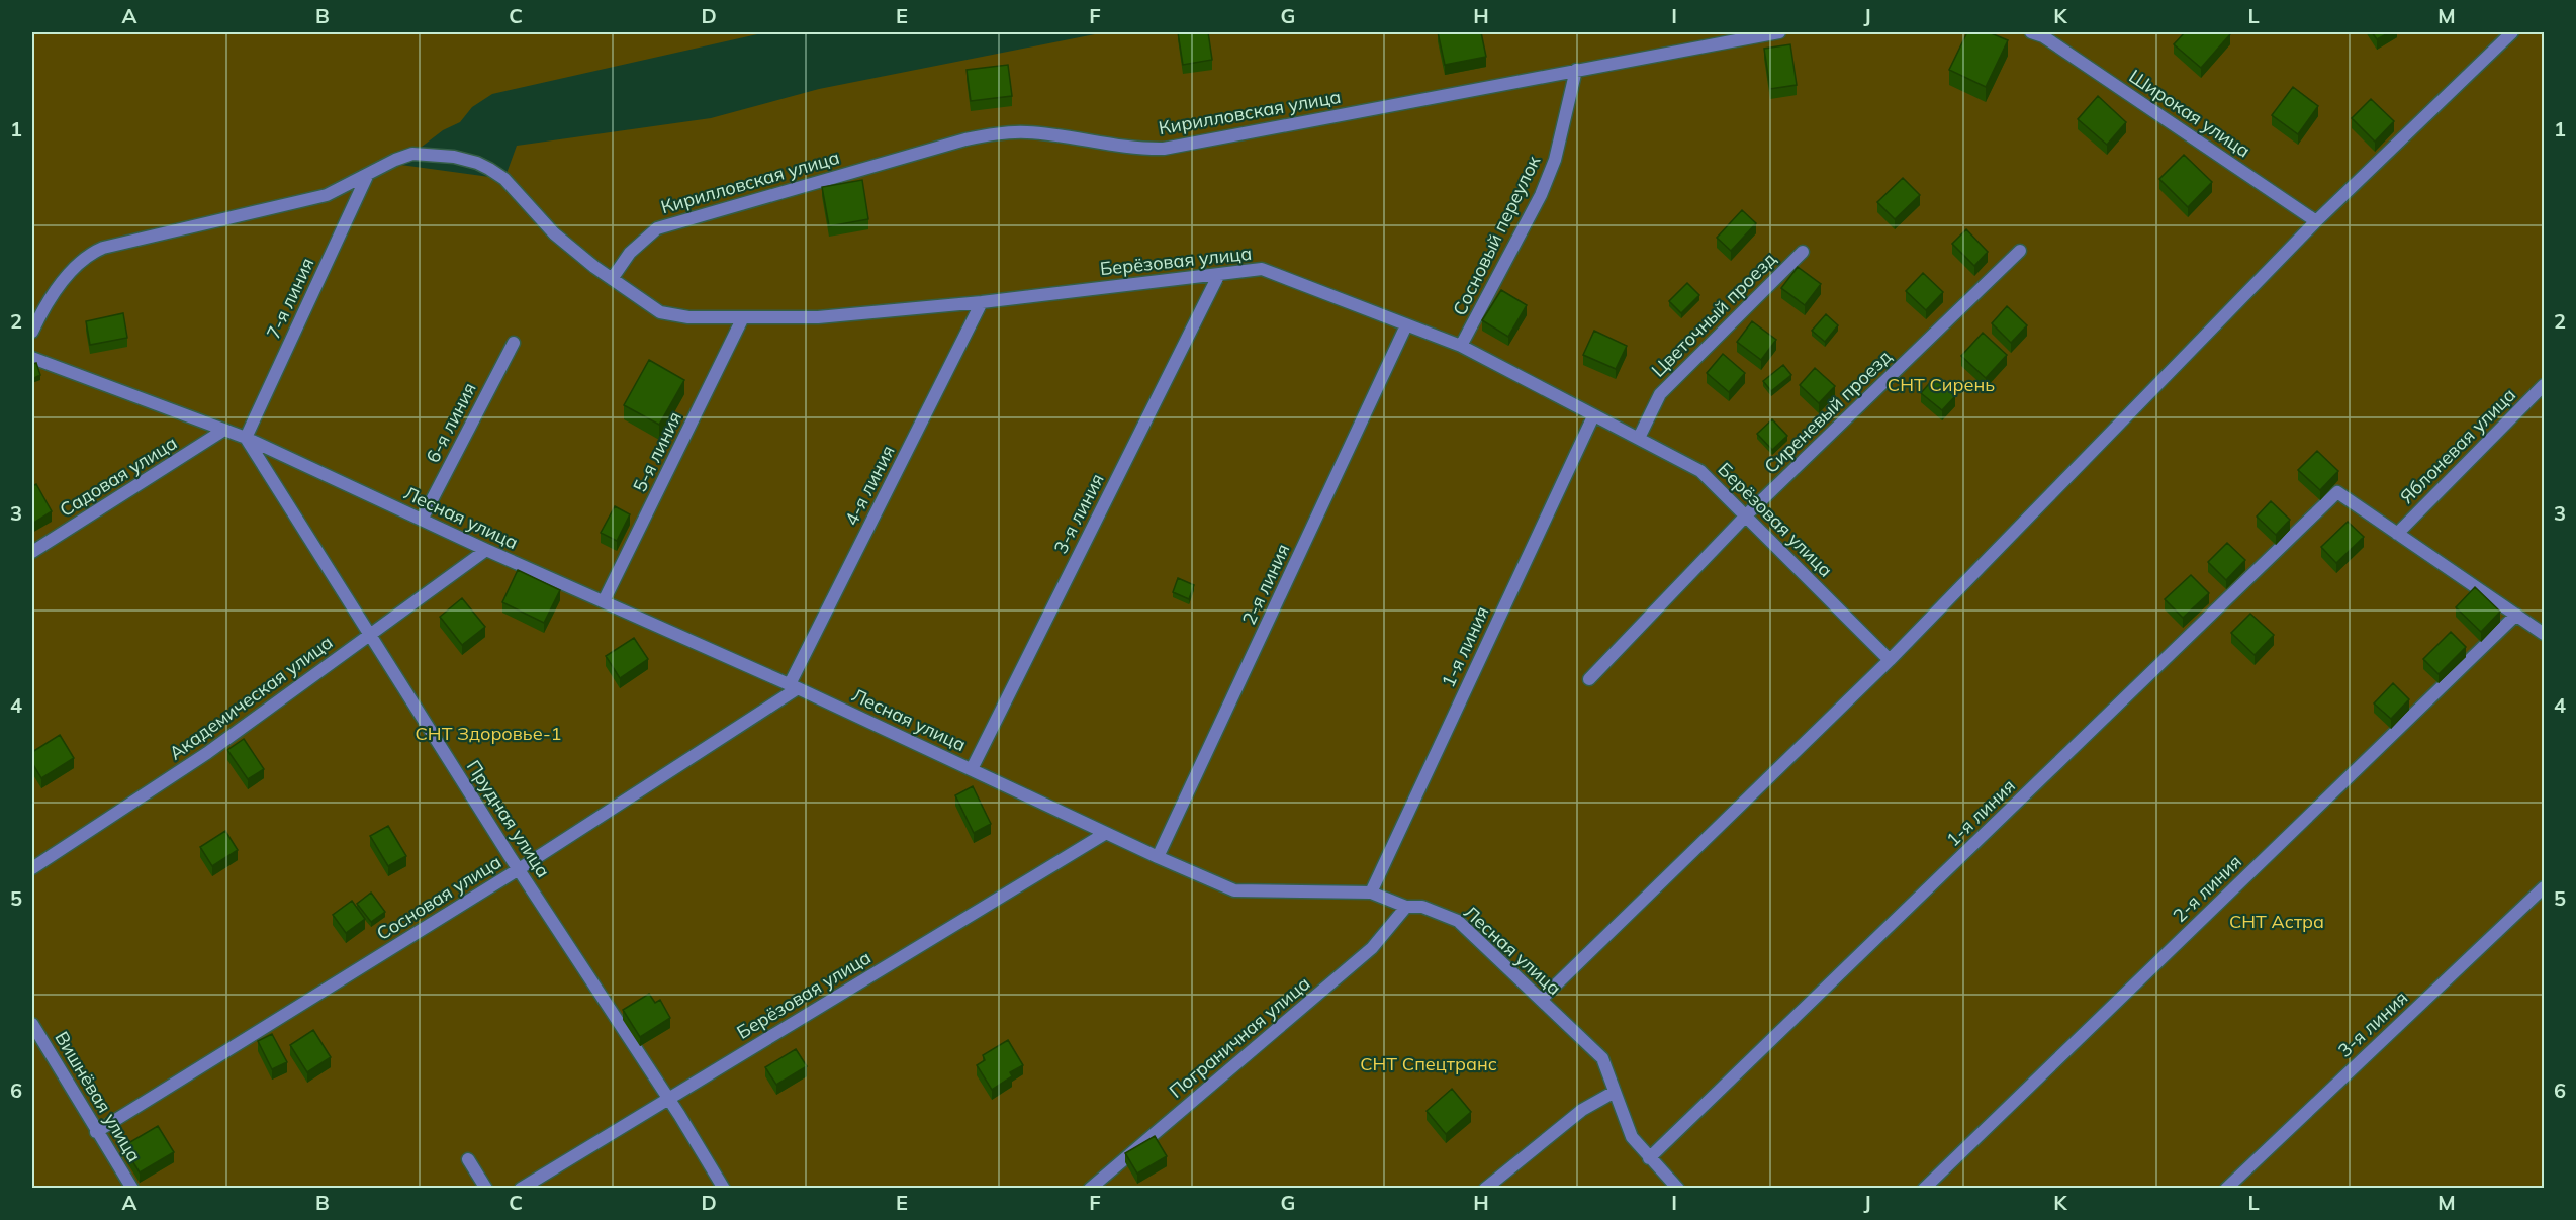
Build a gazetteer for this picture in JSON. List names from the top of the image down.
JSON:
{
  "streets": {
    "street": [
      "Кирилловская улица",
      "Широкая улица",
      "Сосновый переулок",
      "Берёзовая улица",
      "7-я линия",
      "Цветочный проезд",
      "Сиреневый проезд",
      "6-я линия",
      "Яблоневая улица",
      "5-я линия",
      "Садовая улица",
      "4-я линия",
      "3-я линия",
      "Лесная улица",
      "2-я линия",
      "1-я линия",
      "Академическая улица",
      "Прудная улица",
      "Сосновая улица",
      "Пограничная улица",
      "Вишнёвая улица"
    ]
  },
  "crossings": [
    ["Кирилловская улица", "Сосновый переулок"],
    ["Кирилловская улица", "Берёзовая улица"],
    ["Сосновый переулок", "Берёзовая улица"],
    ["Берёзовая улица", "7-я линия"],
    ["Берёзовая улица", "Цветочный проезд"],
    ["Берёзовая улица", "Сиреневый проезд"],
    ["Берёзовая улица", "5-я линия"],
    ["Берёзовая улица", "4-я линия"],
    ["Берёзовая улица", "3-я линия"],
    ["Берёзовая улица", "Лесная улица"],
    ["Берёзовая улица", "2-я линия"],
    ["Берёзовая улица", "1-я линия"],
    ["Берёзовая улица", "Прудная улица"],
    ["7-я линия", "Лесная улица"],
    ["7-я линия", "Прудная улица"],
    ["6-я линия", "Лесная улица"],
    ["Яблоневая улица", "1-я линия"],
    ["5-я линия", "Лесная улица"],
    ["Садовая улица", "Лесная улица"],
    ["4-я линия", "Лесная улица"],
    ["4-я линия", "Сосновая улица"],
    ["3-я линия", "Лесная улица"],
    ["Лесная улица", "2-я линия"],
    ["Лесная улица", "1-я линия"],
    ["Лесная улица", "Академическая улица"],
    ["Лесная улица", "Прудная улица"],
    ["Лесная улица", "Сосновая улица"],
    ["Лесная улица", "Пограничная улица"],
    ["Академическая улица", "Прудная улица"],
    ["Прудная улица", "Сосновая улица"],
    ["Сосновая улица", "Вишнёвая улица"]
  ],
  "parks": [
    "СНТ Сирень",
    "СНТ Здоровье-1",
    "СНТ Астра",
    "СНТ Спецтранс"
  ],
  "grid": {
    "columns": [
      "A",
      "B",
      "C",
      "D",
      "E",
      "F",
      "G",
      "H",
      "I",
      "J",
      "K",
      "L",
      "M"
    ],
    "rows": [
      "1",
      "2",
      "3",
      "4",
      "5",
      "6"
    ]
  }
}
